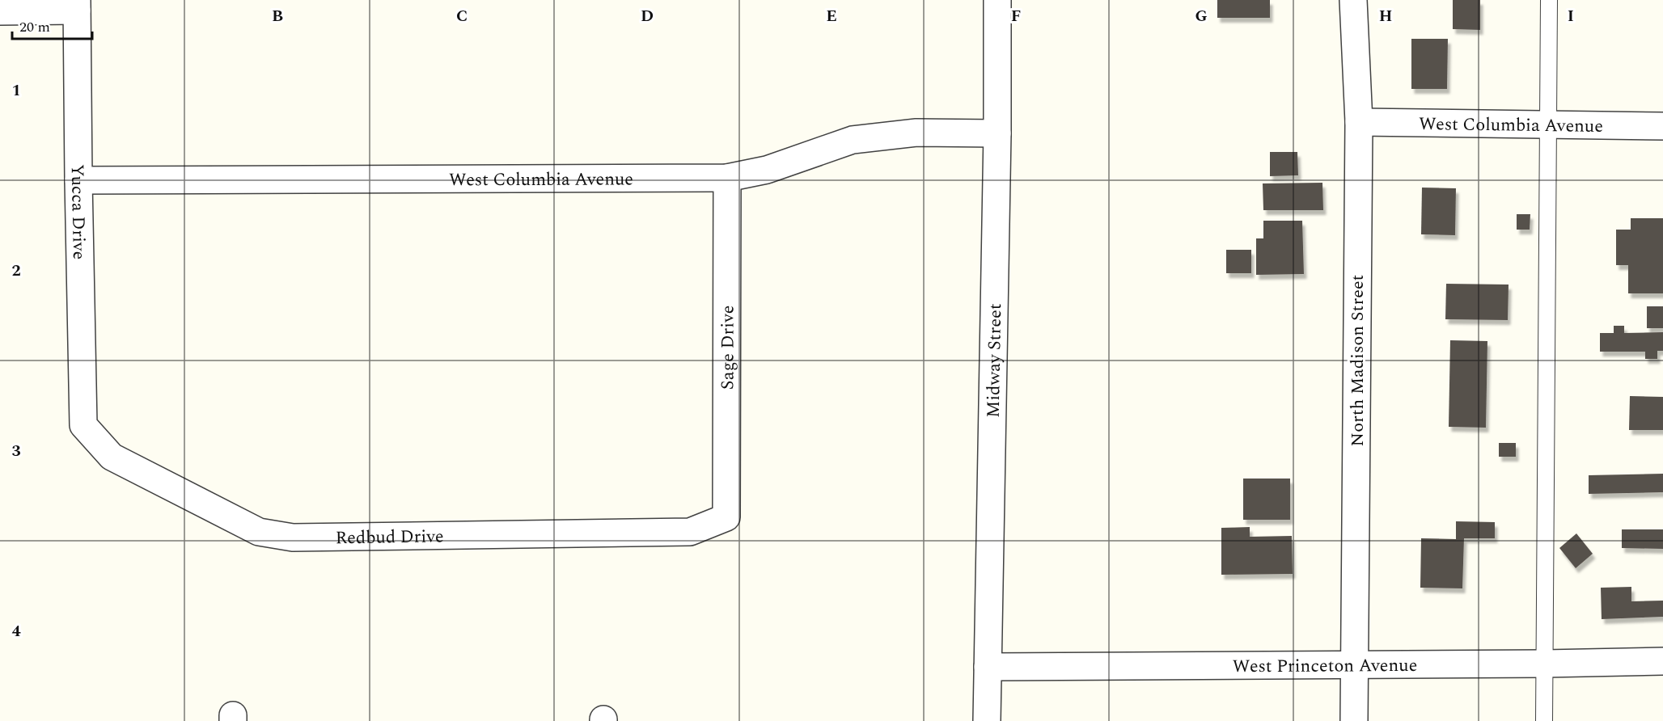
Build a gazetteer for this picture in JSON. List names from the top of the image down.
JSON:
{
  "streets": {
    "street": [
      "West Columbia Avenue",
      "Yucca Drive",
      "Sage Drive",
      "Midway Street",
      "North Madison Street",
      "Redbud Drive",
      "West Princeton Avenue"
    ]
  },
  "crossings": [
    ["West Columbia Avenue", "Yucca Drive"],
    ["West Columbia Avenue", "Sage Drive"],
    ["West Columbia Avenue", "Midway Street"],
    ["West Columbia Avenue", "North Madison Street"],
    ["Yucca Drive", "Redbud Drive"],
    ["Sage Drive", "Redbud Drive"],
    ["Midway Street", "West Princeton Avenue"],
    ["North Madison Street", "West Princeton Avenue"]
  ],
  "scale_bar": "20 m",
  "grid": {
    "columns": [
      "B",
      "C",
      "D",
      "E",
      "F",
      "G",
      "H",
      "I"
    ],
    "rows": [
      "1",
      "2",
      "3",
      "4"
    ]
  }
}
